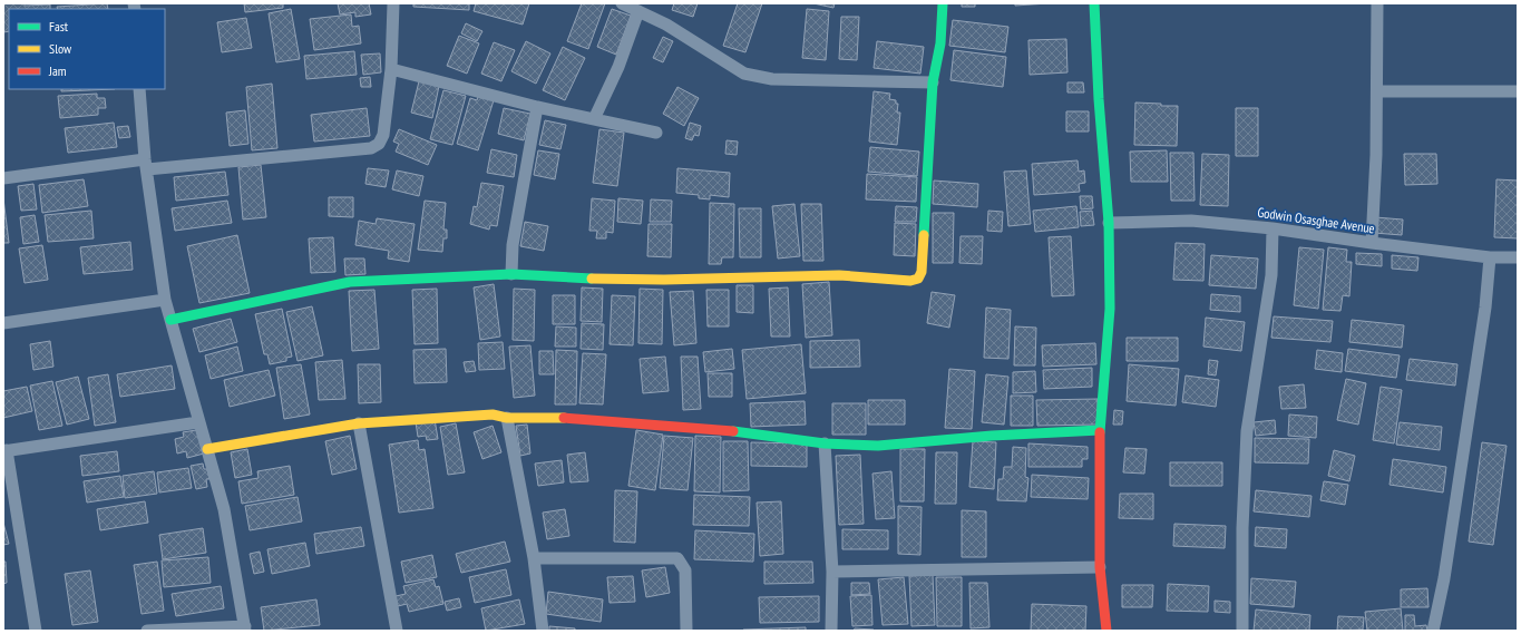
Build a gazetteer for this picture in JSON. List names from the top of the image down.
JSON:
{
  "streets": {
    "street": ["Godwin Osasghae Avenue"]
  },
  "legend": ["Fast", "Slow", "Jam"]
}
